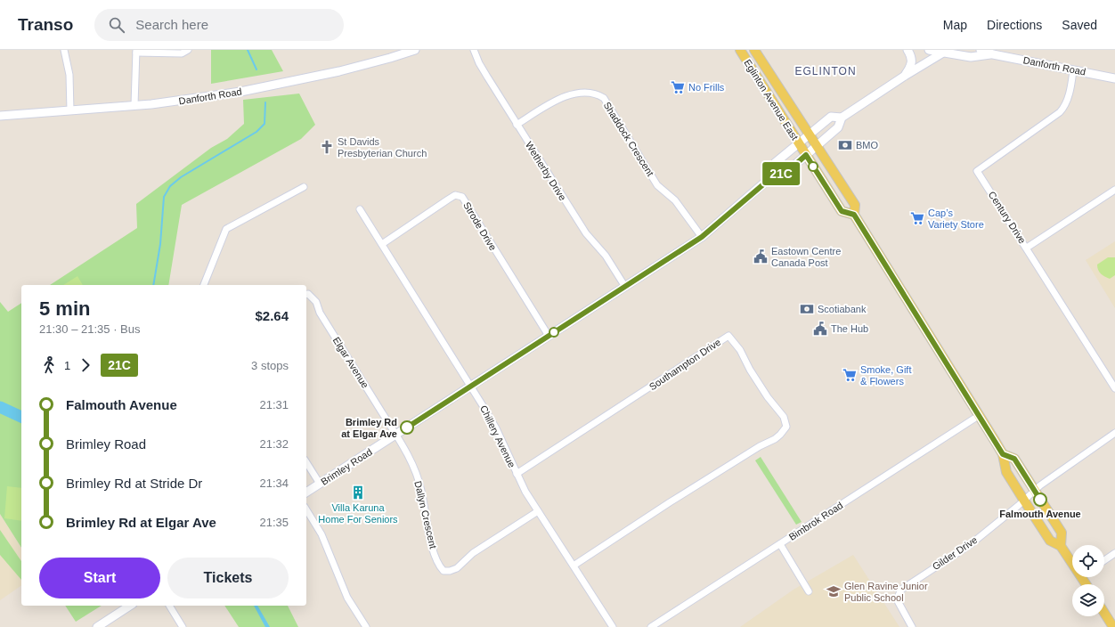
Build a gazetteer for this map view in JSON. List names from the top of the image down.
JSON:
{
  "streets": {
    "main road": ["Danforth Road", "Eglinton Avenue East", "Brimley Road"],
    "street": [
      "Shaddock Crescent",
      "Wetherby Drive",
      "Century Drive",
      "Strode Drive",
      "Elgar Avenue",
      "Southampton Drive",
      "Chillery Avenue",
      "Dallyn Crescent",
      "Bimbrok Road",
      "Gilder Drive"
    ]
  },
  "crossings": [
    ["Danforth Road", "Century Drive"],
    ["Danforth Road", "Brimley Road"],
    ["Eglinton Avenue East", "Brimley Road"],
    ["Eglinton Avenue East", "Bimbrok Road"],
    ["Eglinton Avenue East", "Gilder Drive"],
    ["Shaddock Crescent", "Wetherby Drive"],
    ["Shaddock Crescent", "Brimley Road"],
    ["Wetherby Drive", "Brimley Road"],
    ["Strode Drive", "Chillery Avenue"],
    ["Strode Drive", "Brimley Road"],
    ["Elgar Avenue", "Brimley Road"],
    ["Elgar Avenue", "Dallyn Crescent"],
    ["Southampton Drive", "Chillery Avenue"],
    ["Chillery Avenue", "Brimley Road"],
    ["Chillery Avenue", "Dallyn Crescent"],
    ["Brimley Road", "Dallyn Crescent"]
  ],
  "districts": ["EGLINTON"],
  "places": {
    "supermarket": ["No Frills", "Cap’s Variety Store", "Smoke, Gift & Flowers"],
    "bank": ["BMO", "Scotiabank"],
    "church": ["St Davids Presbyterian Church"],
    "public building": ["Eastown Centre Canada Post", "The Hub"],
    "other": ["Brimley Rd at Elgar Ave", "Falmouth Avenue"],
    "building": ["Villa Karuna Home For Seniors"],
    "school or university": ["Glen Ravine Junior Public School"]
  },
  "lines": ["bus line 21C"],
  "page": {
    "header": "Transo",
    "search": "Search here",
    "nav": ["Map", "Directions", "Saved"],
    "on_map": "21C",
    "heading": ["5 min", "21:30 – 21:35 · Bus", "$2.64"],
    "legs": ["1", "21C", "3 stops"],
    "list": [
      {
        "name": "Falmouth Avenue",
        "value": "21:31"
      },
      {
        "name": "Brimley Road",
        "value": "21:32"
      },
      {
        "name": "Brimley Rd at Stride Dr",
        "value": "21:34"
      },
      {
        "name": "Brimley Rd at Elgar Ave",
        "value": "21:35"
      }
    ],
    "buttons": ["Start", "Tickets"]
  }
}
